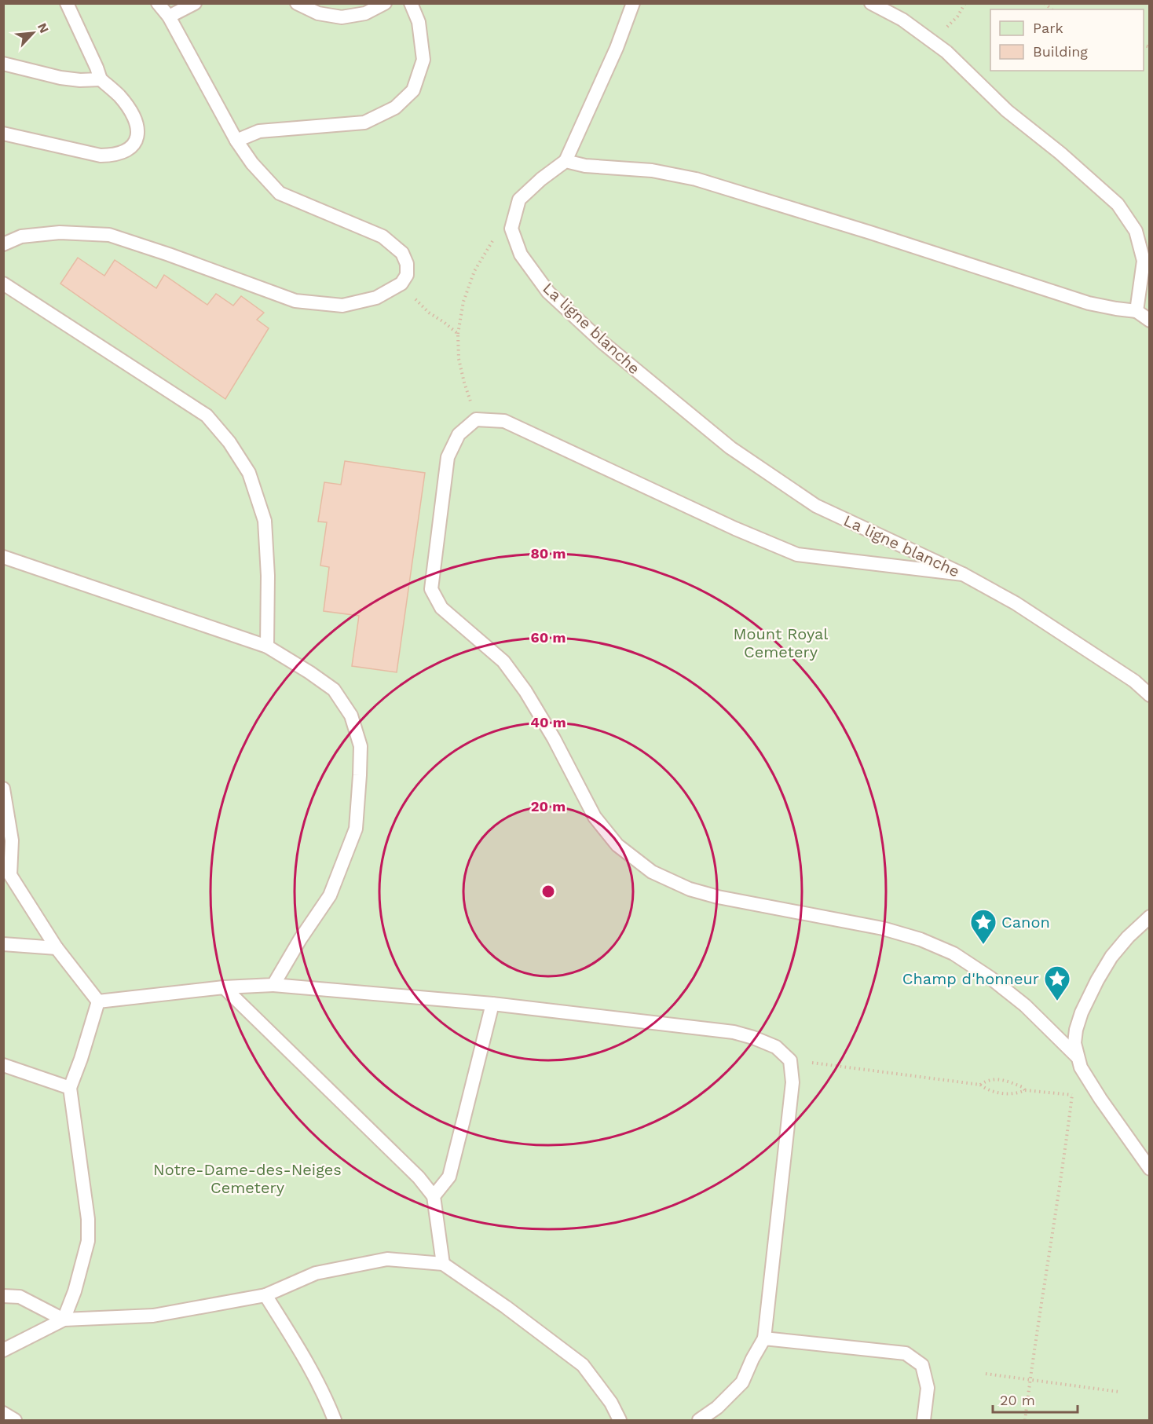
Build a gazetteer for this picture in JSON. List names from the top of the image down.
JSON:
{
  "streets": {
    "lane": ["La ligne blanche"]
  },
  "parks": ["Mount Royal Cemetery", "Notre-Dame-des-Neiges Cemetery"],
  "places": {
    "place": ["Canon", "Champ d'honneur"]
  },
  "legend": ["Park", "Building"],
  "scale_bar": "20 m",
  "north": "top right",
  "rings": [
    "80 m",
    "60 m",
    "40 m",
    "20 m"
  ]
}
